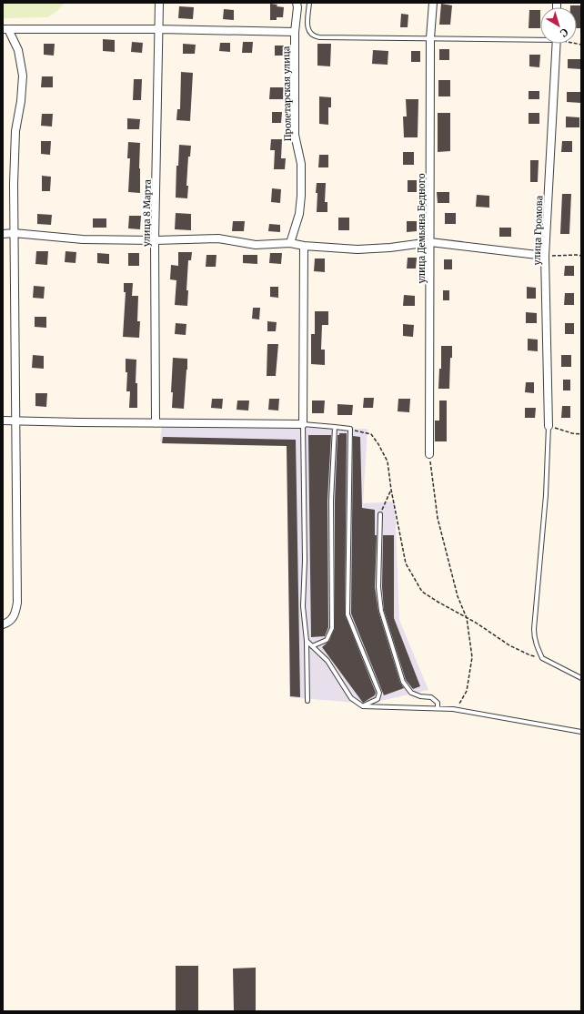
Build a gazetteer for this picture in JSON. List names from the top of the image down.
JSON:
{
  "streets": {
    "street": [
      "Пролетарская улица",
      "улица 8 Марта",
      "улица Демьяна Бедного",
      "улица Громова"
    ]
  },
  "north": "bottom right"
}
